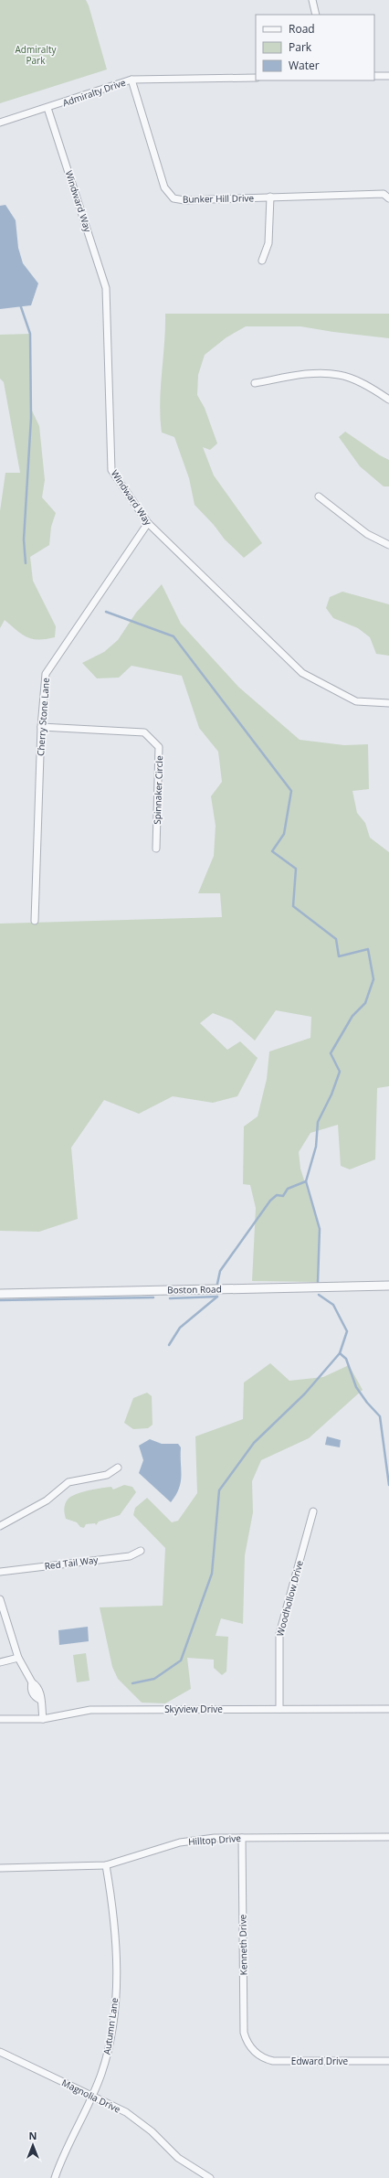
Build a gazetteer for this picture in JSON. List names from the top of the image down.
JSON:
{
  "streets": {
    "street": [
      "Admiralty Drive",
      "Bunker Hill Drive",
      "Windward Way",
      "Cherry Stone Lane",
      "Spinnaker Circle",
      "Boston Road",
      "Red Tail Way",
      "Woodhollow Drive",
      "Skyview Drive",
      "Hilltop Drive",
      "Kenneth Drive",
      "Autumn Lane",
      "Edward Drive",
      "Magnolia Drive"
    ]
  },
  "crossings": [
    ["Admiralty Drive", "Bunker Hill Drive"],
    ["Admiralty Drive", "Windward Way"],
    ["Windward Way", "Cherry Stone Lane"],
    ["Cherry Stone Lane", "Spinnaker Circle"],
    ["Woodhollow Drive", "Skyview Drive"],
    ["Hilltop Drive", "Kenneth Drive"],
    ["Hilltop Drive", "Autumn Lane"],
    ["Kenneth Drive", "Edward Drive"],
    ["Autumn Lane", "Magnolia Drive"]
  ],
  "parks": ["Admiralty Park"],
  "legend": ["Road", "Park", "Water"],
  "north": "top"
}
